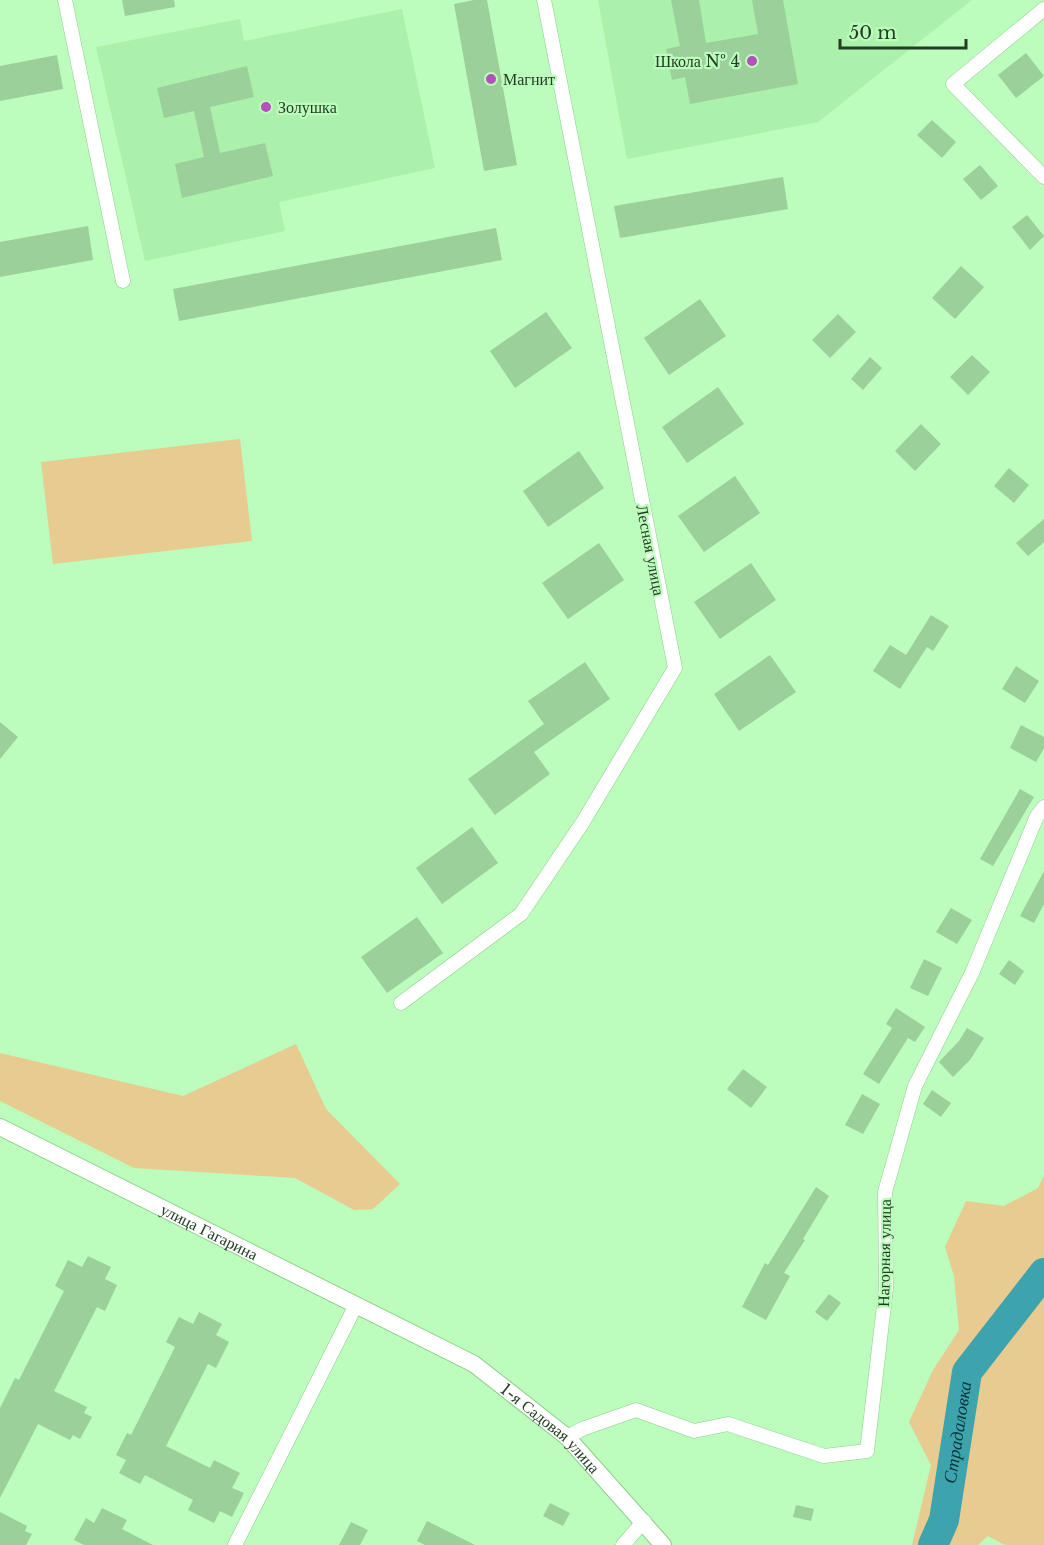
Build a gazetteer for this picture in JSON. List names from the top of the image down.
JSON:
{
  "streets": {
    "street": [
      "Лесная улица",
      "улица Гагарина",
      "Нагорная улица",
      "1-я Садовая улица"
    ]
  },
  "crossings": [
    ["улица Гагарина", "1-я Садовая улица"],
    ["Нагорная улица", "1-я Садовая улица"]
  ],
  "water": ["Страдаловка"],
  "places": ["Школа № 4", "Магнит", "Золушка"],
  "scale_bar": "50 m"
}
